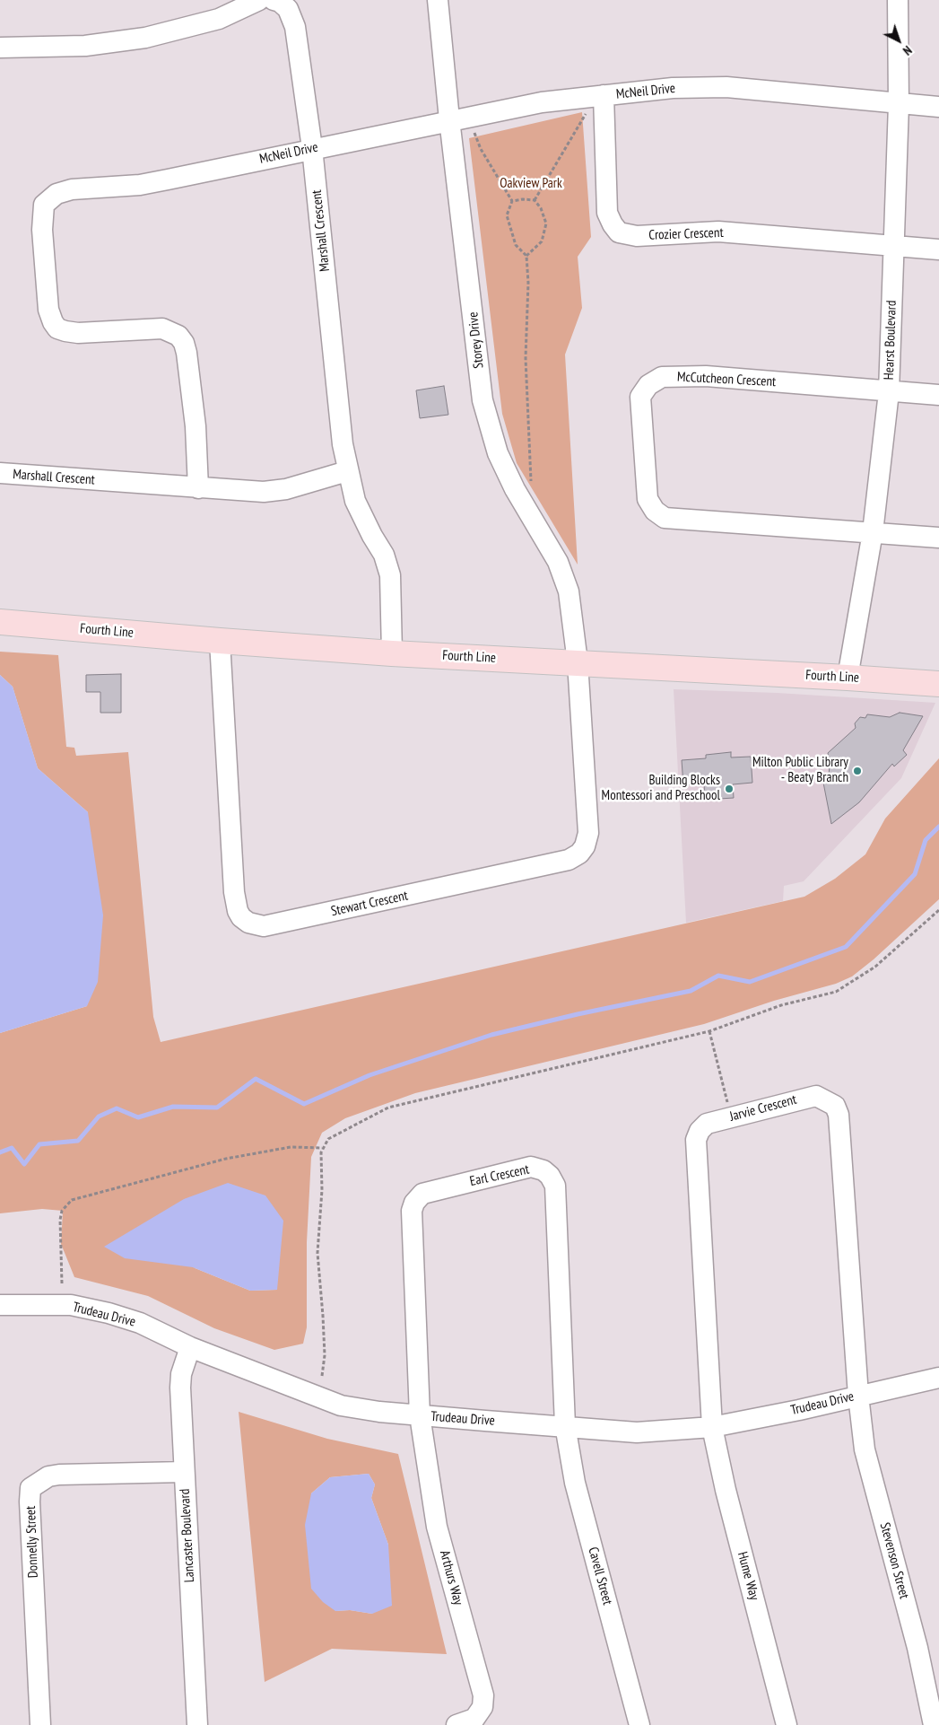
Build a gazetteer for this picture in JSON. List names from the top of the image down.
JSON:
{
  "streets": {
    "main road": ["Fourth Line"],
    "street": [
      "McNeil Drive",
      "Marshall Crescent",
      "Crozier Crescent",
      "Storey Drive",
      "Hearst Boulevard",
      "McCutcheon Crescent",
      "Stewart Crescent",
      "Jarvie Crescent",
      "Earl Crescent",
      "Trudeau Drive",
      "Lancaster Boulevard",
      "Donnelly Street",
      "Stevenson Street",
      "Cavell Street",
      "Hume Way",
      "Arthurs Way"
    ]
  },
  "crossings": [
    ["McNeil Drive", "Marshall Crescent"],
    ["McNeil Drive", "Crozier Crescent"],
    ["McNeil Drive", "Storey Drive"],
    ["McNeil Drive", "Hearst Boulevard"],
    ["Marshall Crescent", "Fourth Line"],
    ["Crozier Crescent", "Hearst Boulevard"],
    ["Storey Drive", "Fourth Line"],
    ["Storey Drive", "Stewart Crescent"],
    ["Hearst Boulevard", "McCutcheon Crescent"],
    ["Hearst Boulevard", "Fourth Line"],
    ["Fourth Line", "Stewart Crescent"],
    ["Jarvie Crescent", "Trudeau Drive"],
    ["Jarvie Crescent", "Stevenson Street"],
    ["Jarvie Crescent", "Hume Way"],
    ["Earl Crescent", "Trudeau Drive"],
    ["Earl Crescent", "Cavell Street"],
    ["Earl Crescent", "Arthurs Way"],
    ["Trudeau Drive", "Lancaster Boulevard"],
    ["Trudeau Drive", "Stevenson Street"],
    ["Trudeau Drive", "Cavell Street"],
    ["Trudeau Drive", "Hume Way"],
    ["Trudeau Drive", "Arthurs Way"],
    ["Lancaster Boulevard", "Donnelly Street"]
  ],
  "parks": ["Oakview Park"],
  "places": ["Milton Public Library - Beaty Branch", "Building Blocks Montessori and Preschool"],
  "north": "bottom right"
}
